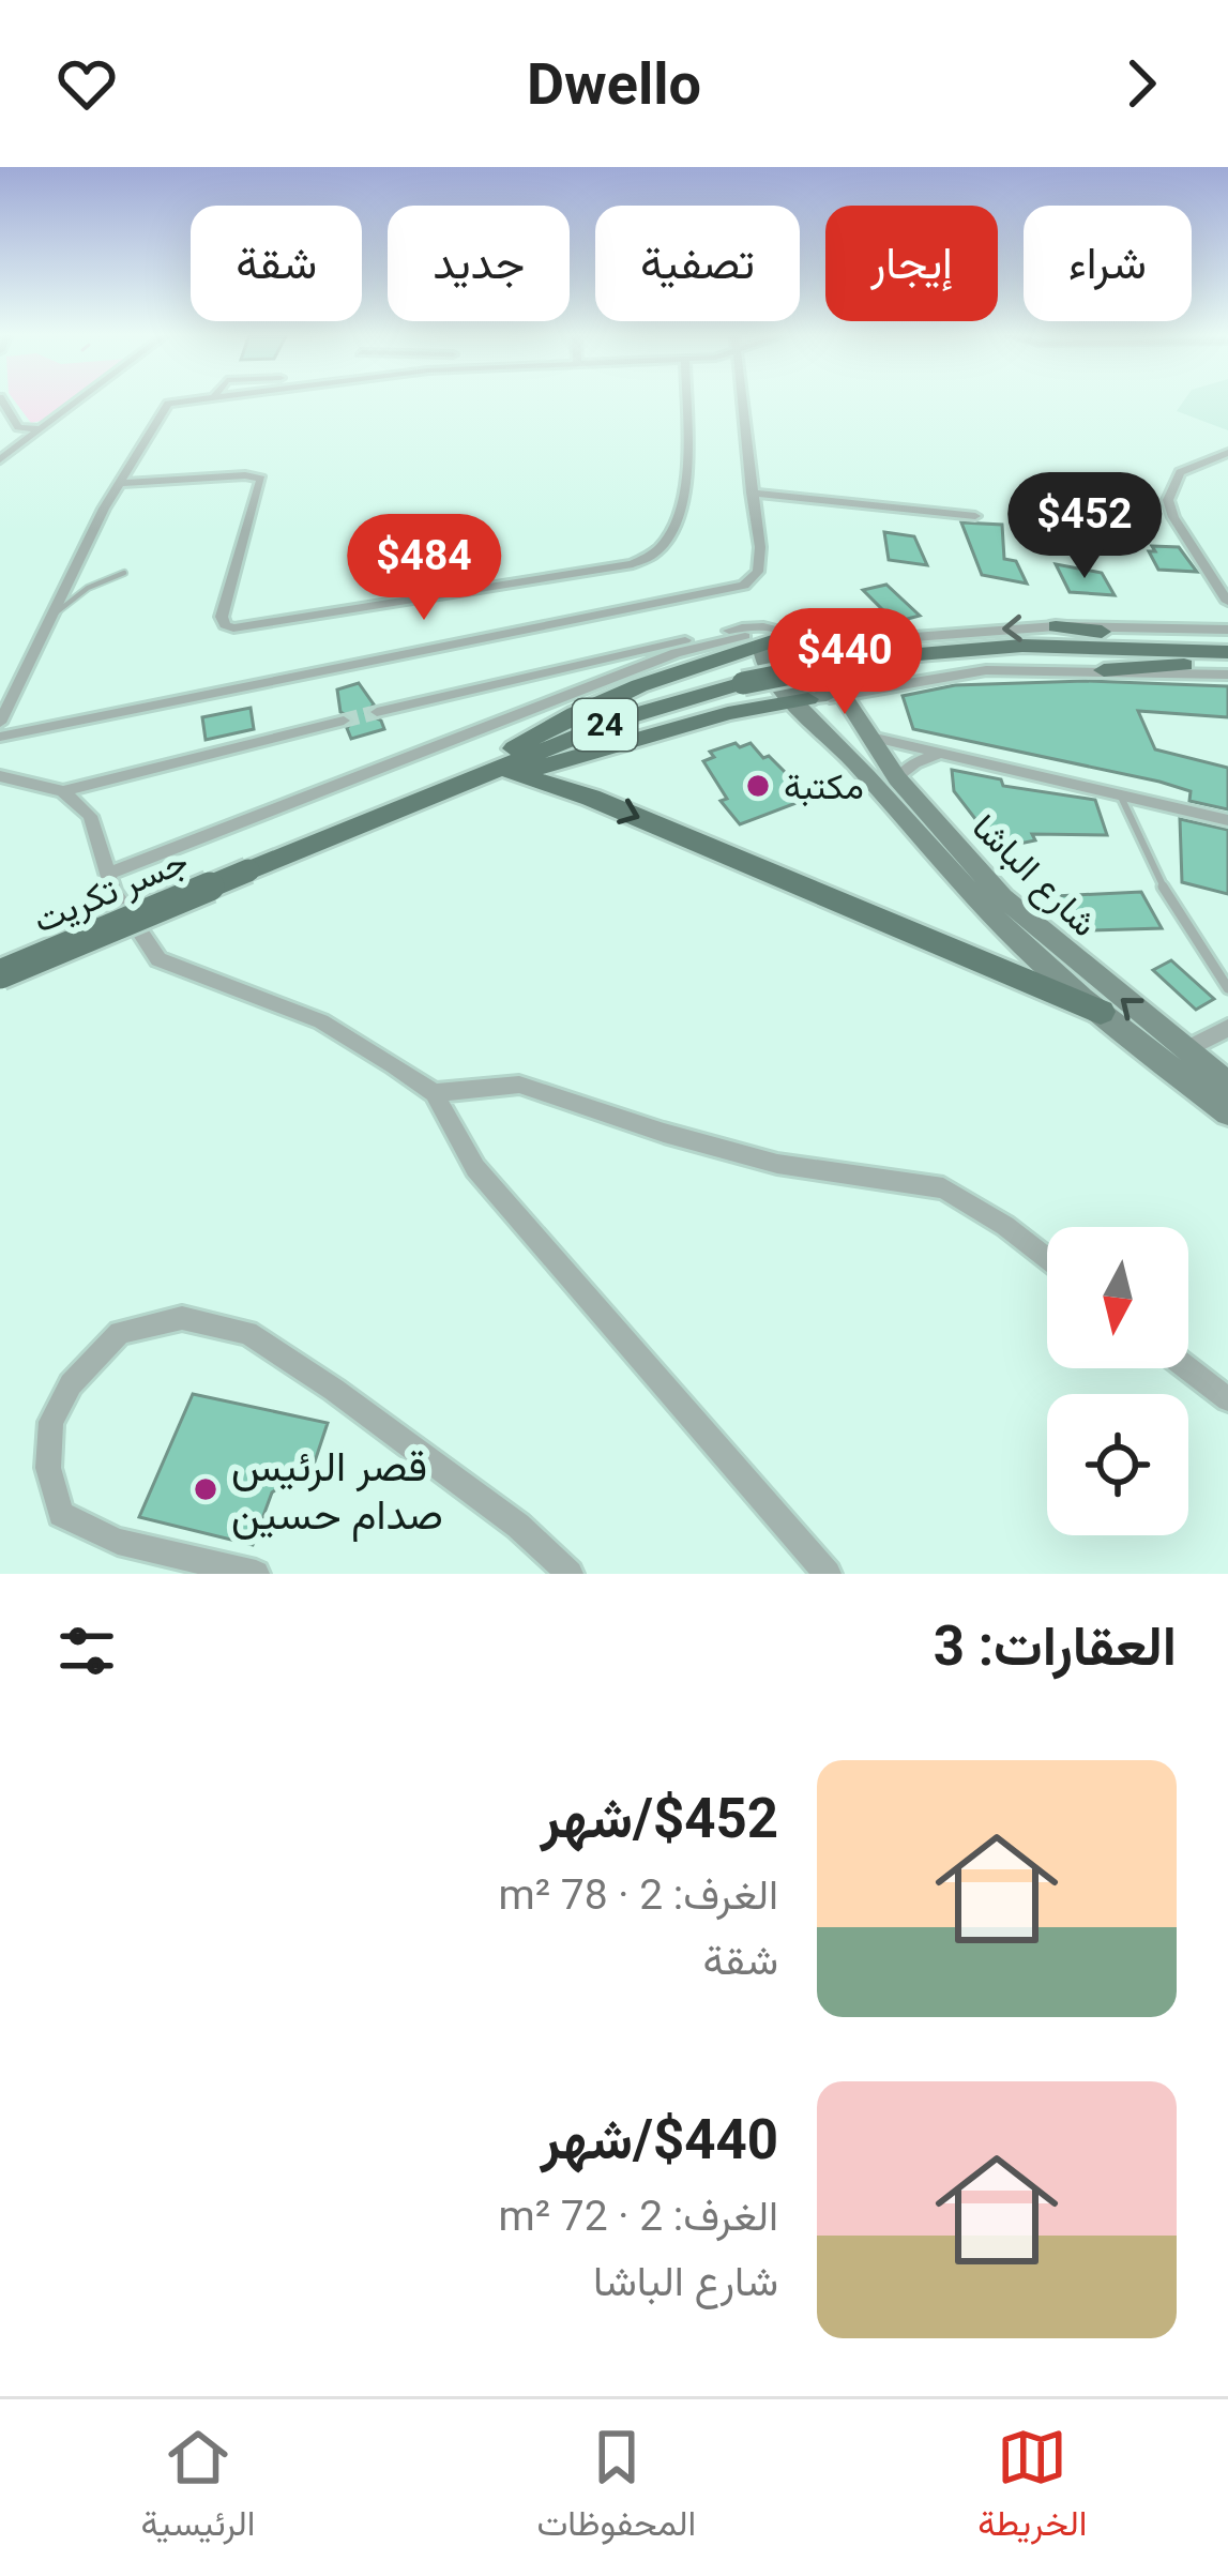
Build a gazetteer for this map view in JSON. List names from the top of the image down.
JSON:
{
  "streets": {
    "main road": ["24", "شارع الباشا", "جسر تكريت"]
  },
  "crossings": [
    ["24", "جسر تكريت"]
  ],
  "places": ["مكتبة", "قصر الرئيس صدام حسين"],
  "north": "bottom",
  "page": {
    "header": "Dwello",
    "chip": [
      "شراء",
      "إيجار",
      "تصفية",
      "جديد",
      "شقة"
    ],
    "price": ["$452", "$484", "$440"],
    "heading": "العقارات: 3",
    "list": [
      {
        "name": "$452/شهر",
        "note": "الغرف: 2 · 78 m² · شقة"
      },
      {
        "name": "$440/شهر",
        "note": "الغرف: 2 · 72 m² · شارع الباشا"
      }
    ],
    "tabs": ["الخريطة", "المحفوظات", "الرئيسية"]
  }
}
